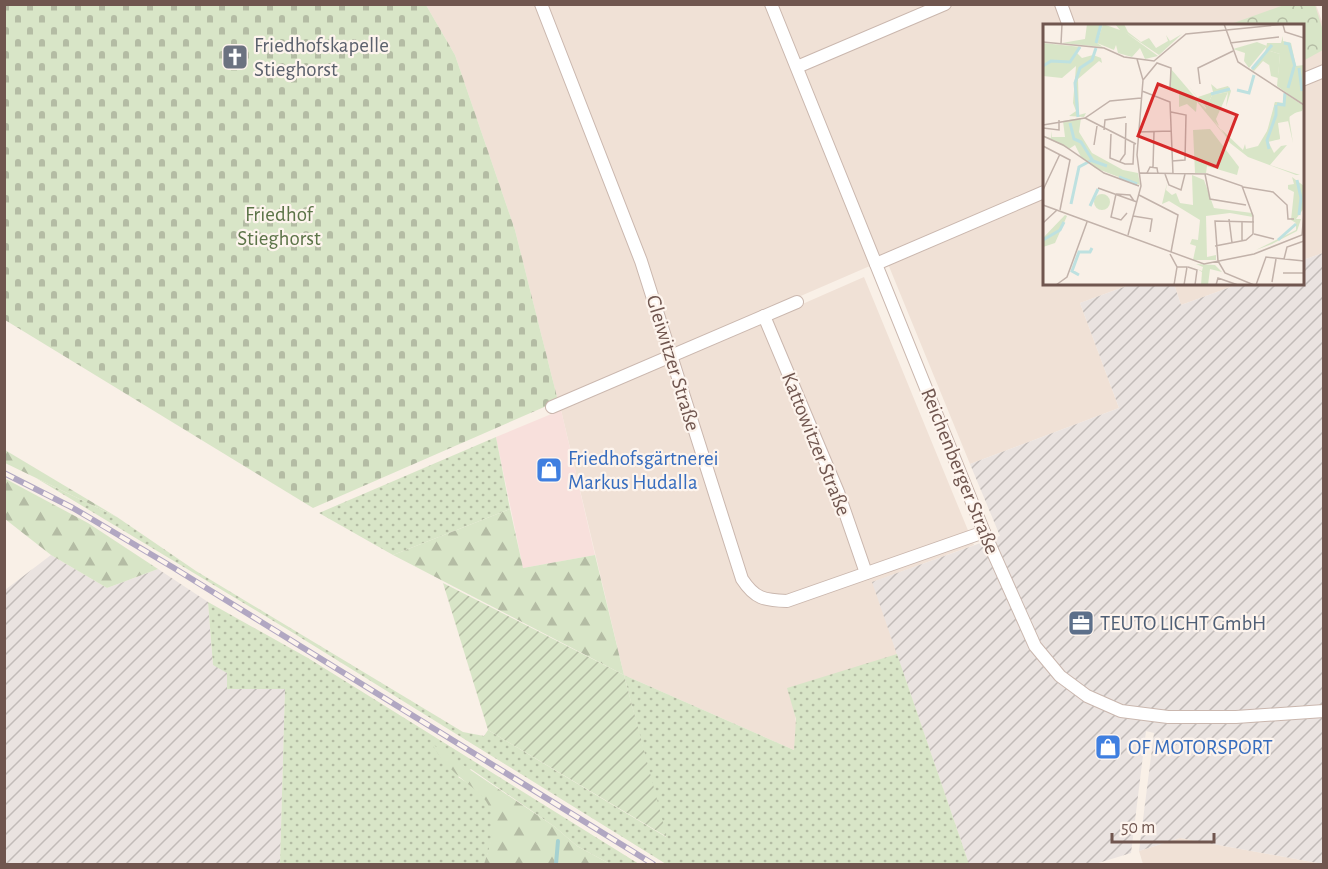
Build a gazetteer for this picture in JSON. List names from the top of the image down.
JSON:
{
  "streets": {
    "street": ["Gleiwitzer Straße", "Kattowitzer Straße", "Reichenberger Straße"]
  },
  "crossings": [
    ["Gleiwitzer Straße", "Kattowitzer Straße"],
    ["Gleiwitzer Straße", "Reichenberger Straße"]
  ],
  "parks": ["Friedhof Stieghorst"],
  "places": {
    "church": ["Friedhofskapelle Stieghorst"],
    "shop": ["Friedhofsgärtnerei Markus Hudalla", "OF MOTORSPORT"],
    "office": ["TEUTO LICHT GmbH"]
  },
  "scale_bar": "50 m"
}
